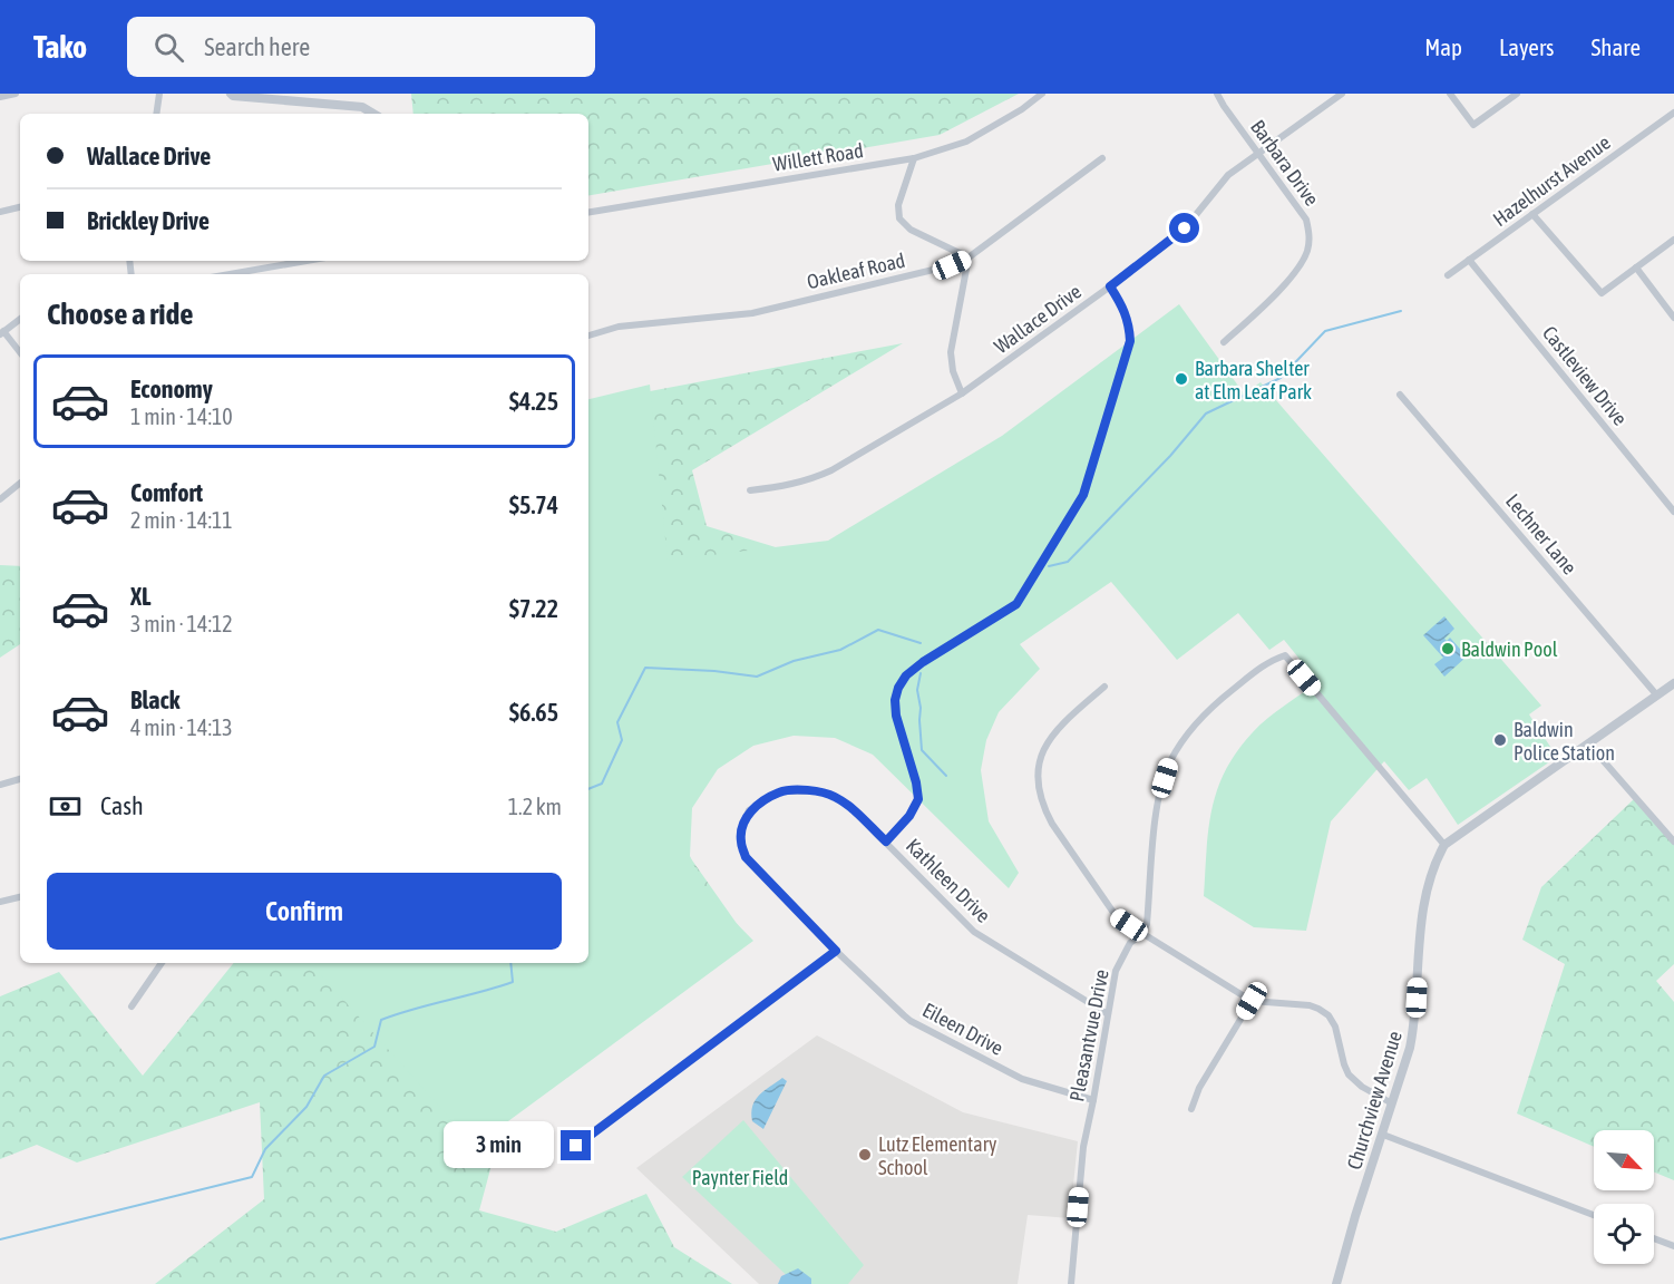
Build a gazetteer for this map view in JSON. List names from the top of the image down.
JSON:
{
  "streets": {
    "street": [
      "Willett Road",
      "Barbara Drive",
      "Hazelhurst Avenue",
      "Oakleaf Road",
      "Wallace Drive",
      "Castleview Drive",
      "Lechner Lane",
      "Kathleen Drive",
      "Eileen Drive",
      "Pleasantvue Drive",
      "Churchview Avenue"
    ]
  },
  "crossings": [
    ["Barbara Drive", "Wallace Drive"],
    ["Hazelhurst Avenue", "Castleview Drive"],
    ["Lechner Lane", "Churchview Avenue"],
    ["Kathleen Drive", "Eileen Drive"],
    ["Kathleen Drive", "Pleasantvue Drive"],
    ["Eileen Drive", "Pleasantvue Drive"],
    ["Pleasantvue Drive", "Churchview Avenue"]
  ],
  "parks": ["Paynter Field"],
  "places": [
    "Barbara Shelter at Elm Leaf Park",
    "Baldwin Pool",
    "Baldwin Police Station",
    "Lutz Elementary School"
  ],
  "north": "bottom right",
  "page": {
    "header": "Tako",
    "search": "Search here",
    "nav": ["Map", "Layers", "Share"],
    "banner": ["Wallace Drive", "Brickley Drive"],
    "heading": "Choose a ride",
    "list": [
      {
        "name": "Economy",
        "note": "1 min · 14:10",
        "value": "$4.25"
      },
      {
        "name": "Comfort",
        "note": "2 min · 14:11",
        "value": "$5.74"
      },
      {
        "name": "XL",
        "note": "3 min · 14:12",
        "value": "$7.22"
      },
      {
        "name": "Black",
        "note": "4 min · 14:13",
        "value": "$6.65"
      }
    ],
    "pay": ["Cash", "1.2 km"],
    "buttons": "Confirm",
    "bubble": "3 min"
  }
}
